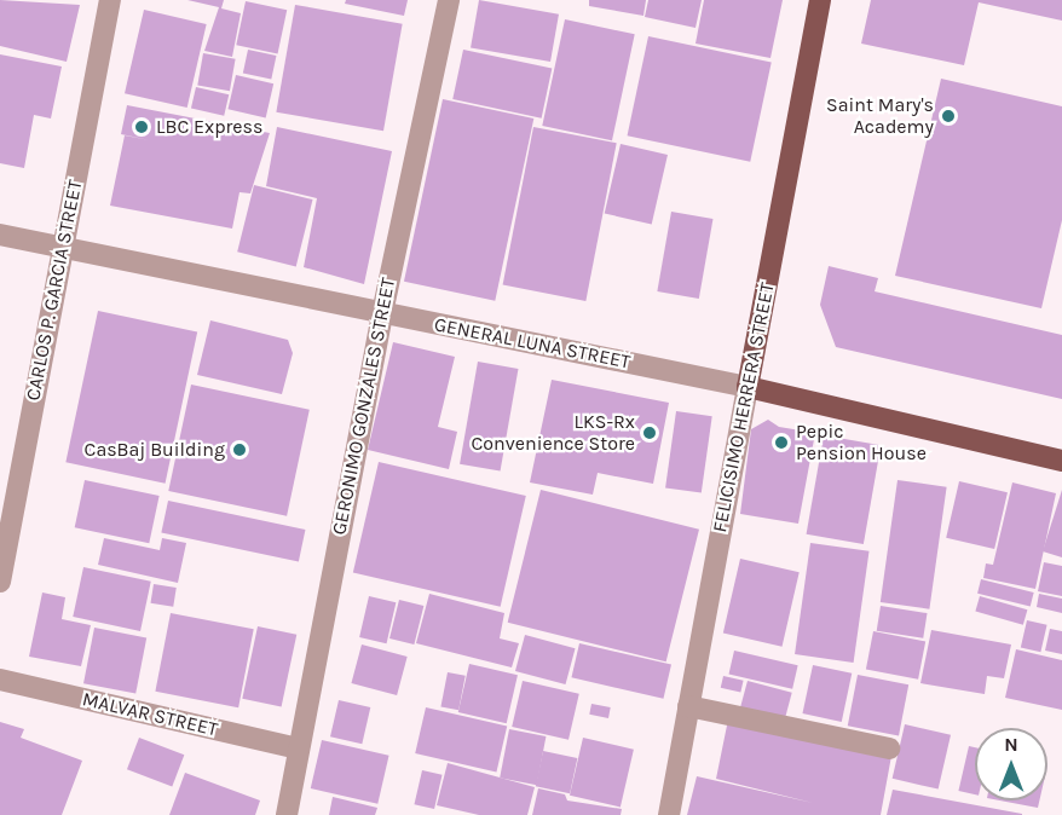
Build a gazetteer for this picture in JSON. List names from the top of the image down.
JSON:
{
  "streets": {
    "main road": ["GENERAL LUNA STREET", "FELICISIMO HERRERA STREET"],
    "street": ["CARLOS P. GARCIA STREET", "GERONIMO GONZALES STREET", "MALVAR STREET"]
  },
  "crossings": [
    ["CARLOS P. GARCIA STREET", "GENERAL LUNA STREET"],
    ["GENERAL LUNA STREET", "GERONIMO GONZALES STREET"],
    ["GENERAL LUNA STREET", "FELICISIMO HERRERA STREET"],
    ["GERONIMO GONZALES STREET", "MALVAR STREET"]
  ],
  "places": [
    "Saint Mary's Academy",
    "LBC Express",
    "LKS-Rx Convenience Store",
    "Pepic Pension House",
    "CasBaj Building"
  ],
  "north": "top"
}
